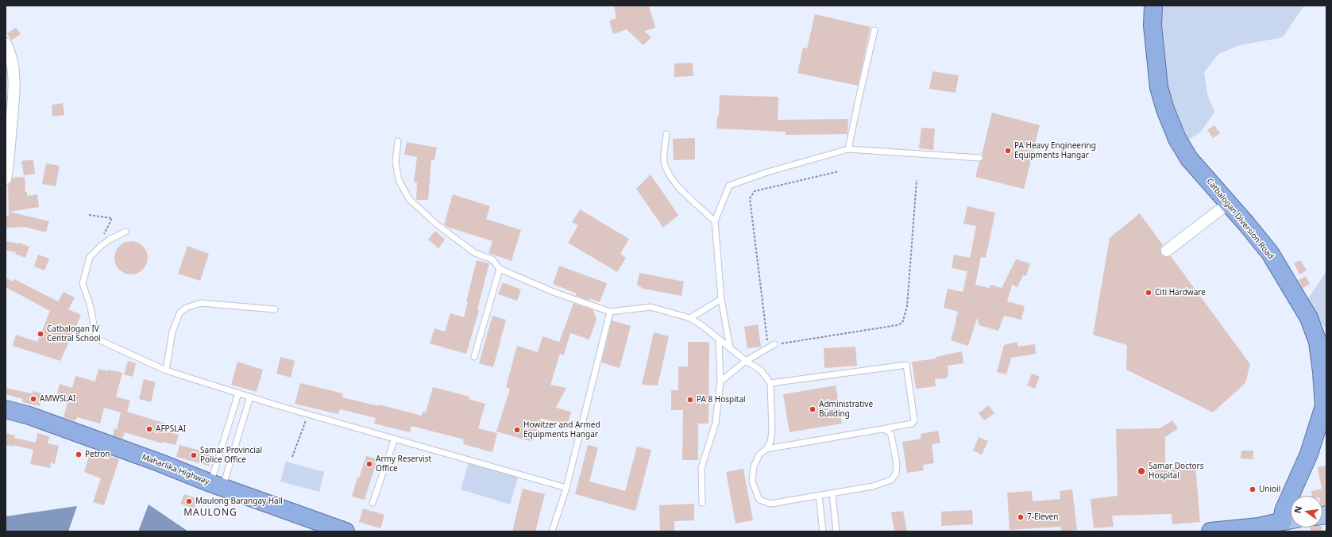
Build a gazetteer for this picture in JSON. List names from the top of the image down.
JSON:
{
  "streets": {
    "highway": ["Catbalogan Diversion Road", "Maharlika Highway"]
  },
  "districts": ["MAULONG"],
  "places": [
    "PA Heavy Engineering Equipments Hangar",
    "Citi Hardware",
    "Catbalogan IV Central School",
    "AMWSLAI",
    "PA 8 Hospital",
    "Administrative Building",
    "AFPSLAI",
    "Howitzer and Armed Equipments Hangar",
    "Petron",
    "Samar Provincial Police Office",
    "Army Reservist Office",
    "Samar Doctors Hospital",
    "Unioil",
    "Maulong Barangay Hall",
    "7-Eleven"
  ],
  "north": "left"
}
